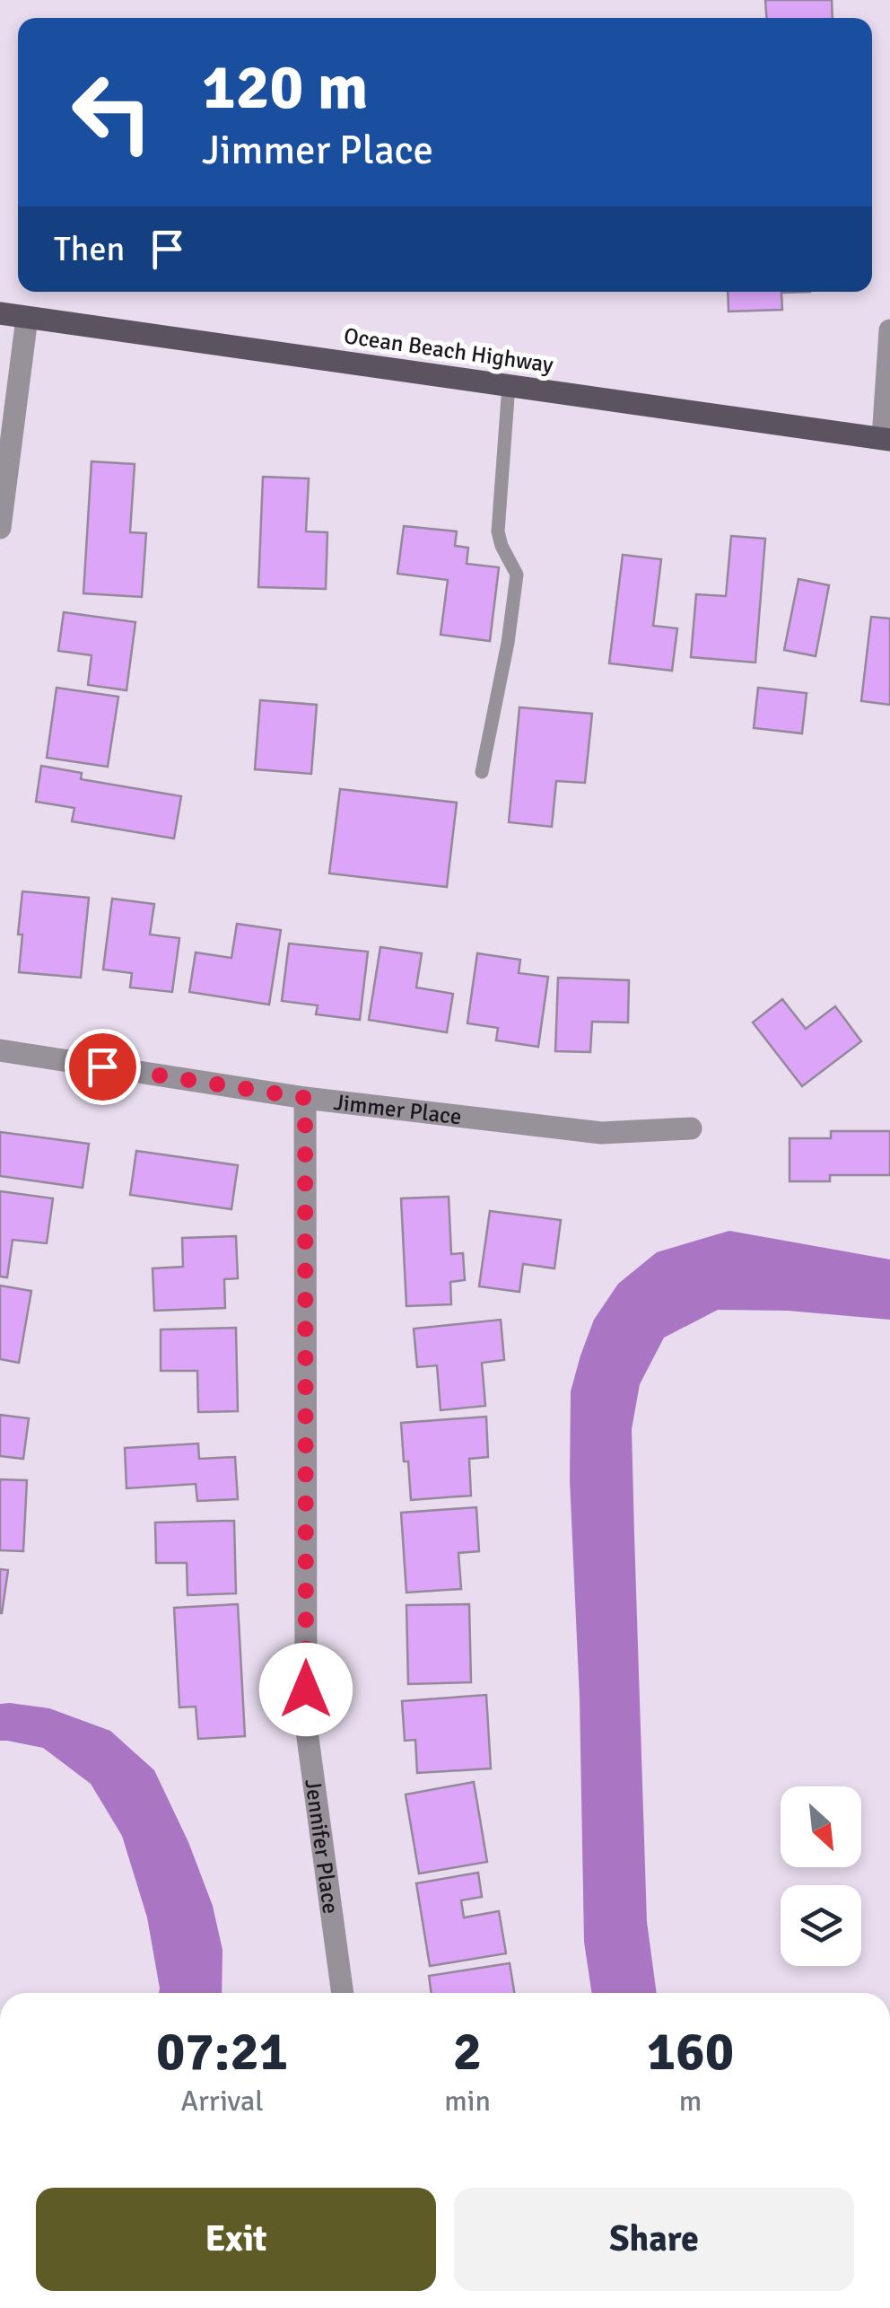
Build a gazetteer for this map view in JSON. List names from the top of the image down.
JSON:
{
  "streets": {
    "main road": ["Ocean Beach Highway"],
    "street": ["Jimmer Place", "Jennifer Place"]
  },
  "crossings": [
    ["Jimmer Place", "Jennifer Place"]
  ],
  "north": "bottom right",
  "page": {
    "turn": ["120 m", "Jimmer Place"],
    "then": "Then",
    "eta": [
      "07:21",
      "Arrival",
      "2",
      "min",
      "160",
      "m"
    ],
    "buttons": ["Exit", "Share"]
  }
}
